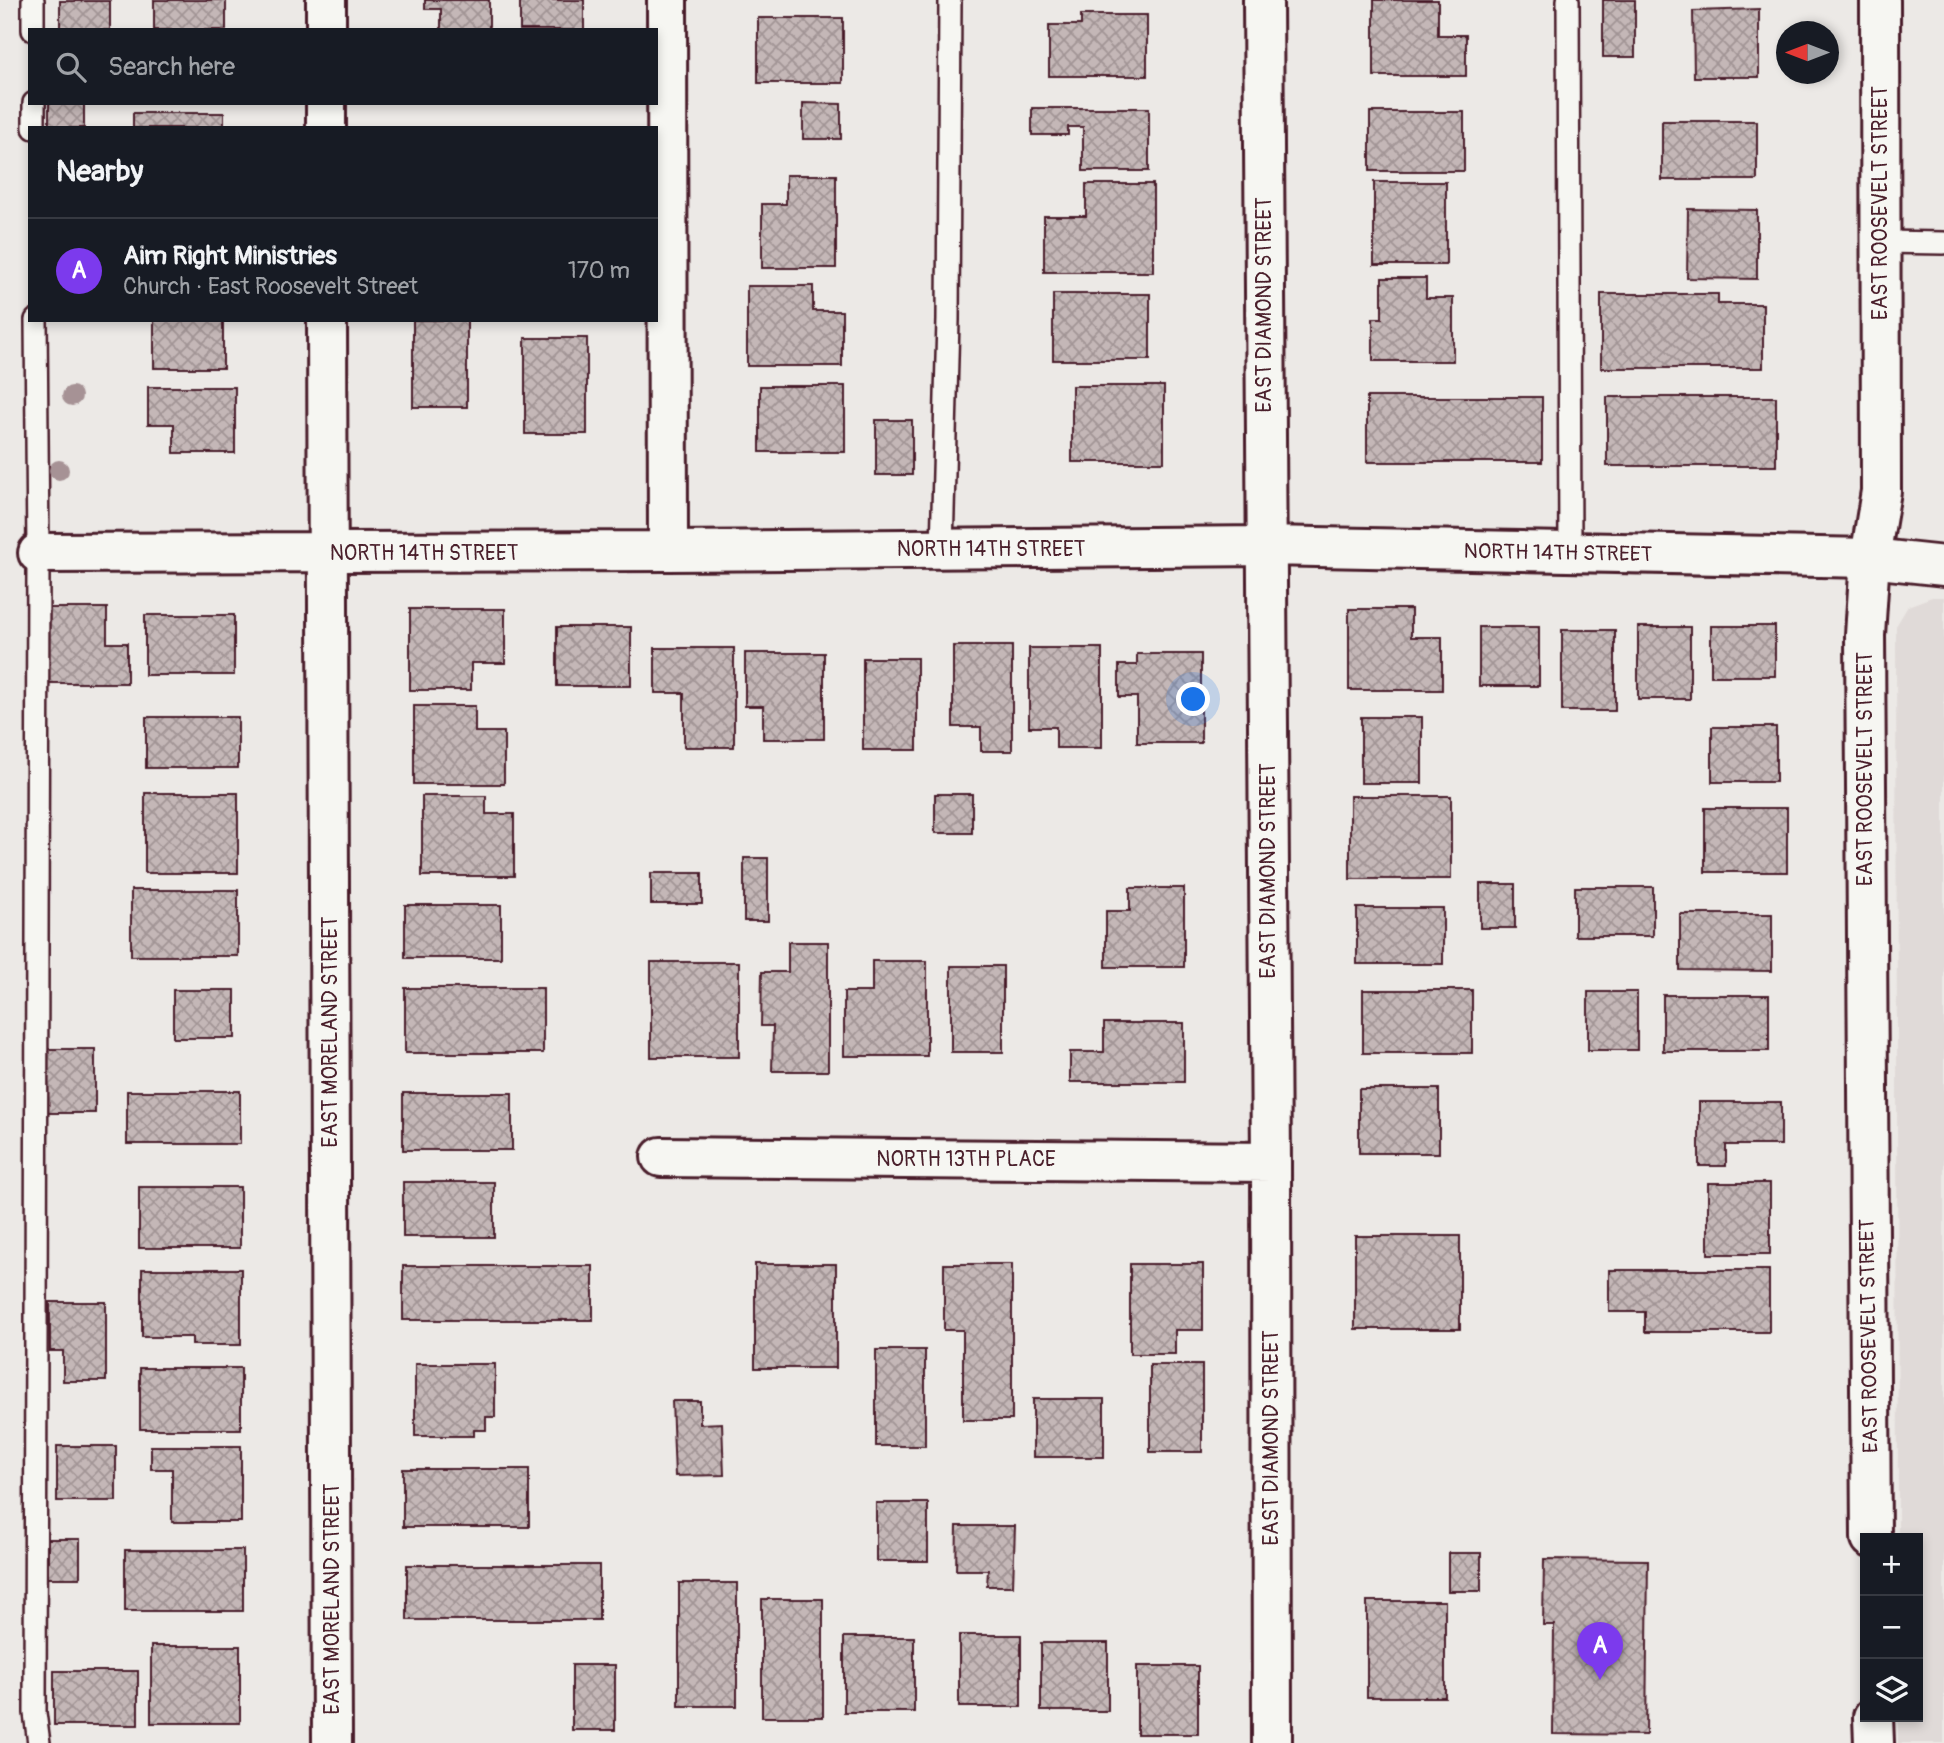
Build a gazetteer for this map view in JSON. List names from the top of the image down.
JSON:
{
  "streets": {
    "street": [
      "EAST ROOSEVELT STREET",
      "EAST DIAMOND STREET",
      "NORTH 14TH STREET",
      "EAST MORELAND STREET",
      "NORTH 13TH PLACE"
    ]
  },
  "crossings": [
    ["EAST ROOSEVELT STREET", "NORTH 14TH STREET"],
    ["EAST DIAMOND STREET", "NORTH 14TH STREET"],
    ["EAST DIAMOND STREET", "NORTH 13TH PLACE"],
    ["NORTH 14TH STREET", "EAST MORELAND STREET"]
  ],
  "north": "left",
  "page": {
    "search": "Search here",
    "heading": "Nearby",
    "list": [
      {
        "mark": "A",
        "name": "Aim Right Ministries",
        "note": "Church · East Roosevelt Street",
        "value": "170 m"
      }
    ],
    "map_buttons": ["+", "−"],
    "pins": "A"
  }
}
